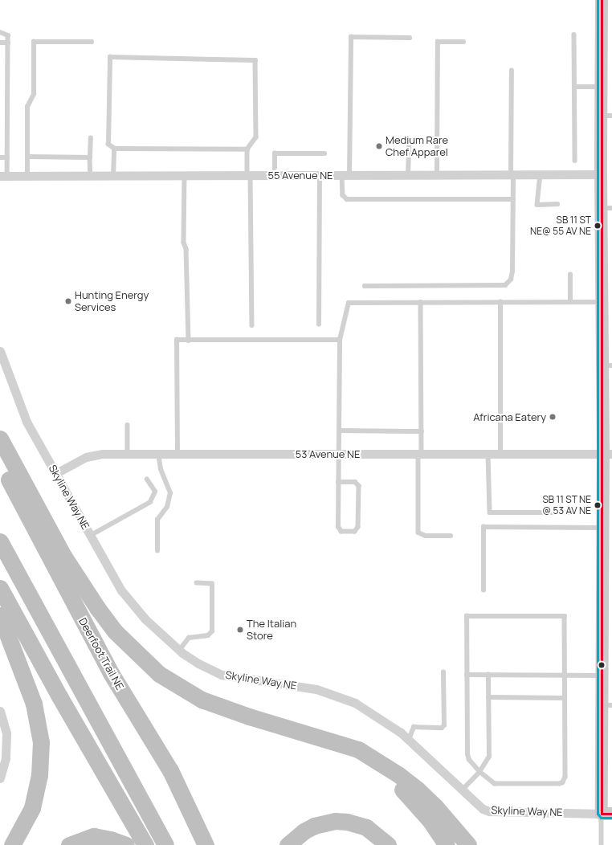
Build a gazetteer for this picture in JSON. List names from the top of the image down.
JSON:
{
  "streets": {
    "highway": ["Deerfoot Trail NE"],
    "street": ["55 Avenue NE", "53 Avenue NE", "Skyline Way NE"]
  },
  "crossings": [
    ["53 Avenue NE", "Skyline Way NE"]
  ],
  "places": [
    "Medium Rare Chef Apparel",
    "SB 11 ST NE@ 55 AV NE",
    "Hunting Energy Services",
    "Africana Eatery",
    "SB 11 ST NE @ 53 AV NE",
    "The Italian Store"
  ]
}
